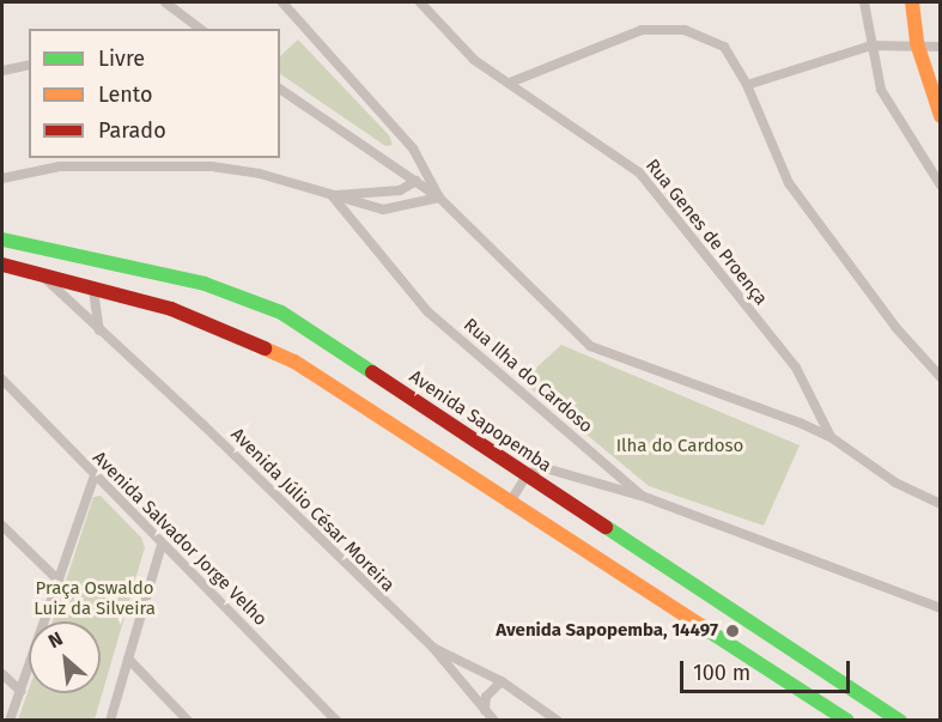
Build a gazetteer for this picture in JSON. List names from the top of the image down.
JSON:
{
  "streets": {
    "main road": ["Avenida Sapopemba"],
    "street": [
      "Rua Genes de Proença",
      "Rua Ilha do Cardoso",
      "Avenida Júlio César Moreira",
      "Avenida Salvador Jorge Velho"
    ]
  },
  "parks": ["Ilha do Cardoso", "Praça Oswaldo Luiz da Silveira"],
  "places": ["Avenida Sapopemba, 14497"],
  "legend": ["Livre", "Lento", "Parado"],
  "scale_bar": "100 m",
  "north": "top left"
}
